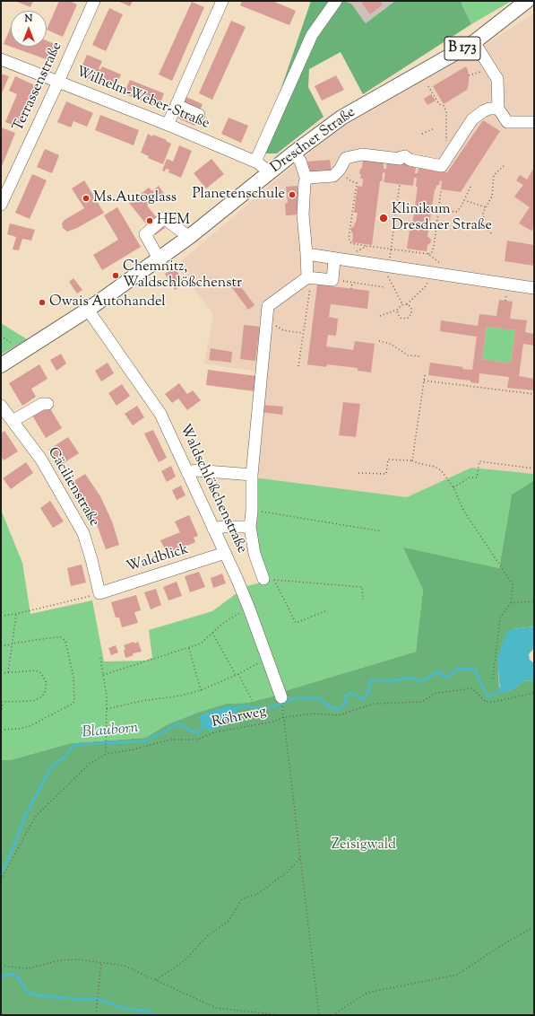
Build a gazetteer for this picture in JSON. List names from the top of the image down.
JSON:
{
  "streets": {
    "main road": ["B 173", "Dresdner Straße"],
    "street": [
      "Terrassenstraße",
      "Wilhelm-Weber-Straße",
      "Cäcilienstraße",
      "Waldschlößchenstraße",
      "Waldblick"
    ],
    "path": ["Röhrweg"]
  },
  "crossings": [
    ["Terrassenstraße", "Wilhelm-Weber-Straße"],
    ["Wilhelm-Weber-Straße", "Dresdner Straße"],
    ["Dresdner Straße", "Waldschlößchenstraße"],
    ["Cäcilienstraße", "Waldblick"],
    ["Waldschlößchenstraße", "Waldblick"]
  ],
  "water": ["Blauborn"],
  "parks": ["Zeisigwald"],
  "places": [
    "Planetenschule",
    "Ms.Autoglass",
    "Klinikum Dresdner Straße",
    "HEM",
    "Chemnitz, Waldschlößchenstr",
    "Owais Autohandel"
  ],
  "north": "top"
}
